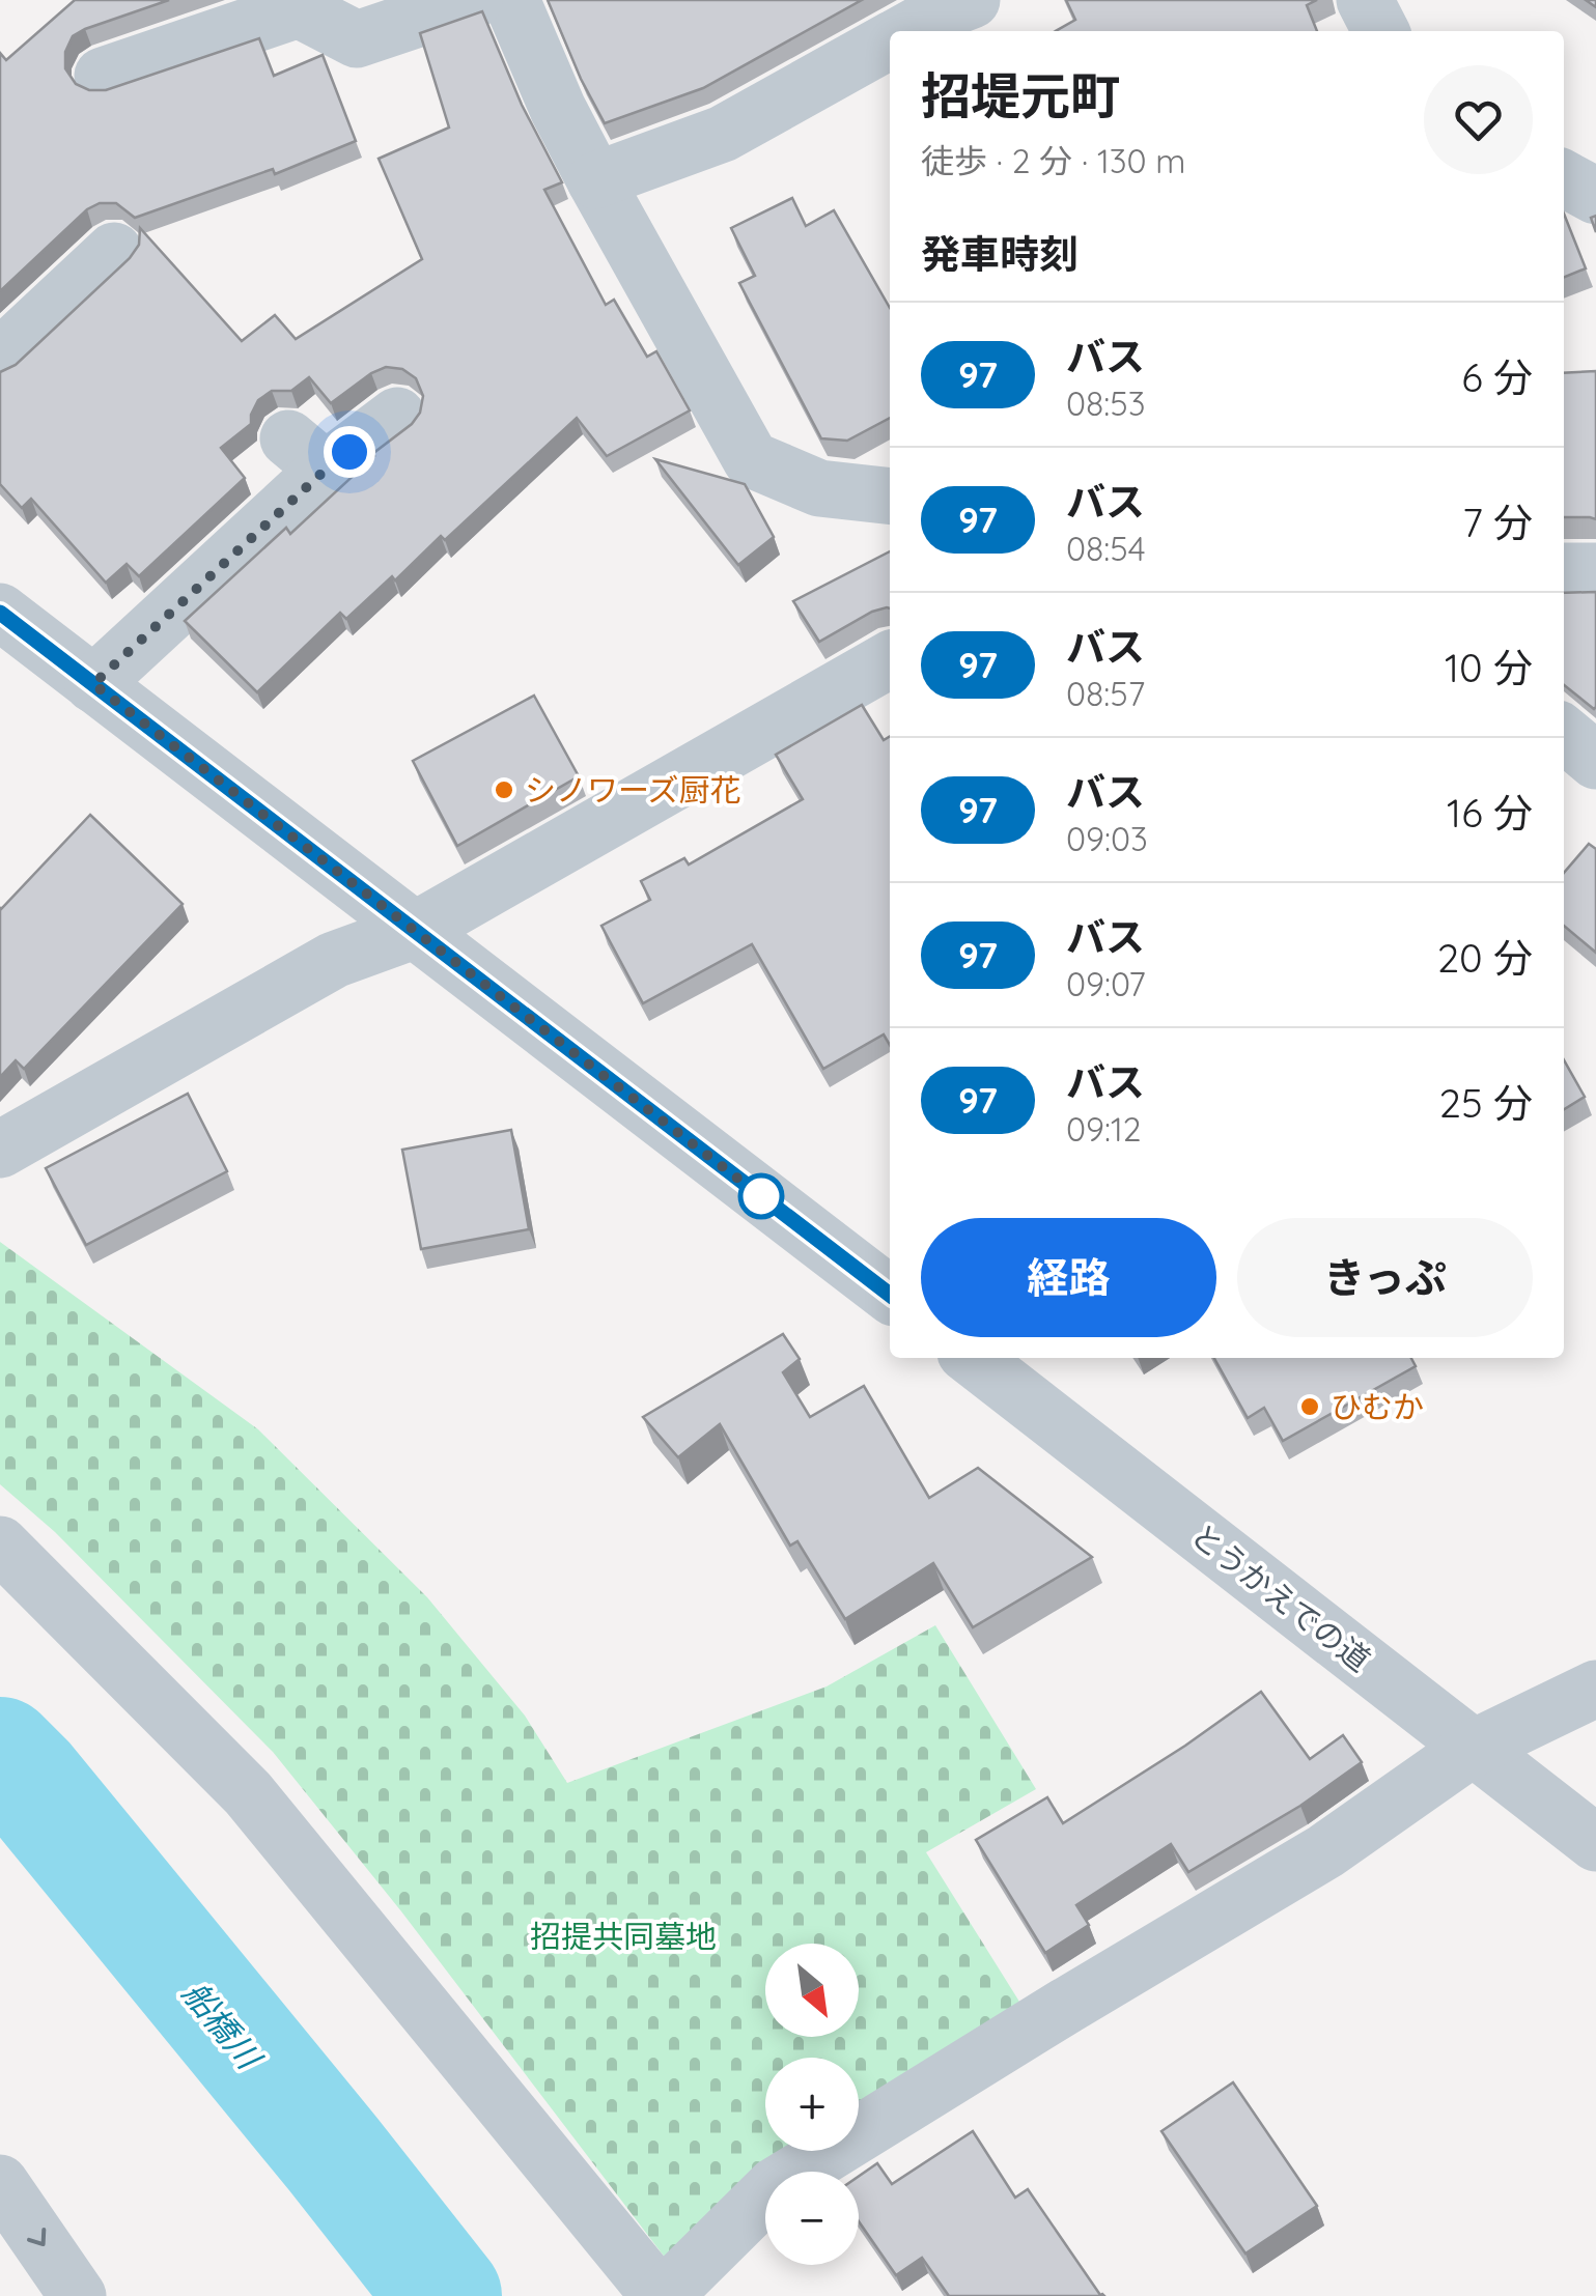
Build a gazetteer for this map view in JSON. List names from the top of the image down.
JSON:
{
  "streets": {
    "street": ["とうかえでの道"]
  },
  "water": ["船橋川"],
  "parks": ["招提共同墓地"],
  "places": ["シノワーズ厨花", "ひむか"],
  "lines": ["bus line 97"],
  "north": "bottom right",
  "page": {
    "heading": [
      ["招堤元町", "徒歩 · 2 分 · 130 m"],
      "発車時刻"
    ],
    "list": [
      {
        "mark": "97",
        "name": "バス",
        "note": "08:53",
        "value": "6 分"
      },
      {
        "mark": "97",
        "name": "バス",
        "note": "08:54",
        "value": "7 分"
      },
      {
        "mark": "97",
        "name": "バス",
        "note": "08:57",
        "value": "10 分"
      },
      {
        "mark": "97",
        "name": "バス",
        "note": "09:03",
        "value": "16 分"
      },
      {
        "mark": "97",
        "name": "バス",
        "note": "09:07",
        "value": "20 分"
      },
      {
        "mark": "97",
        "name": "バス",
        "note": "09:12",
        "value": "25 分"
      }
    ],
    "buttons": ["経路", "きっぷ"],
    "map_buttons": ["+", "−"]
  }
}
